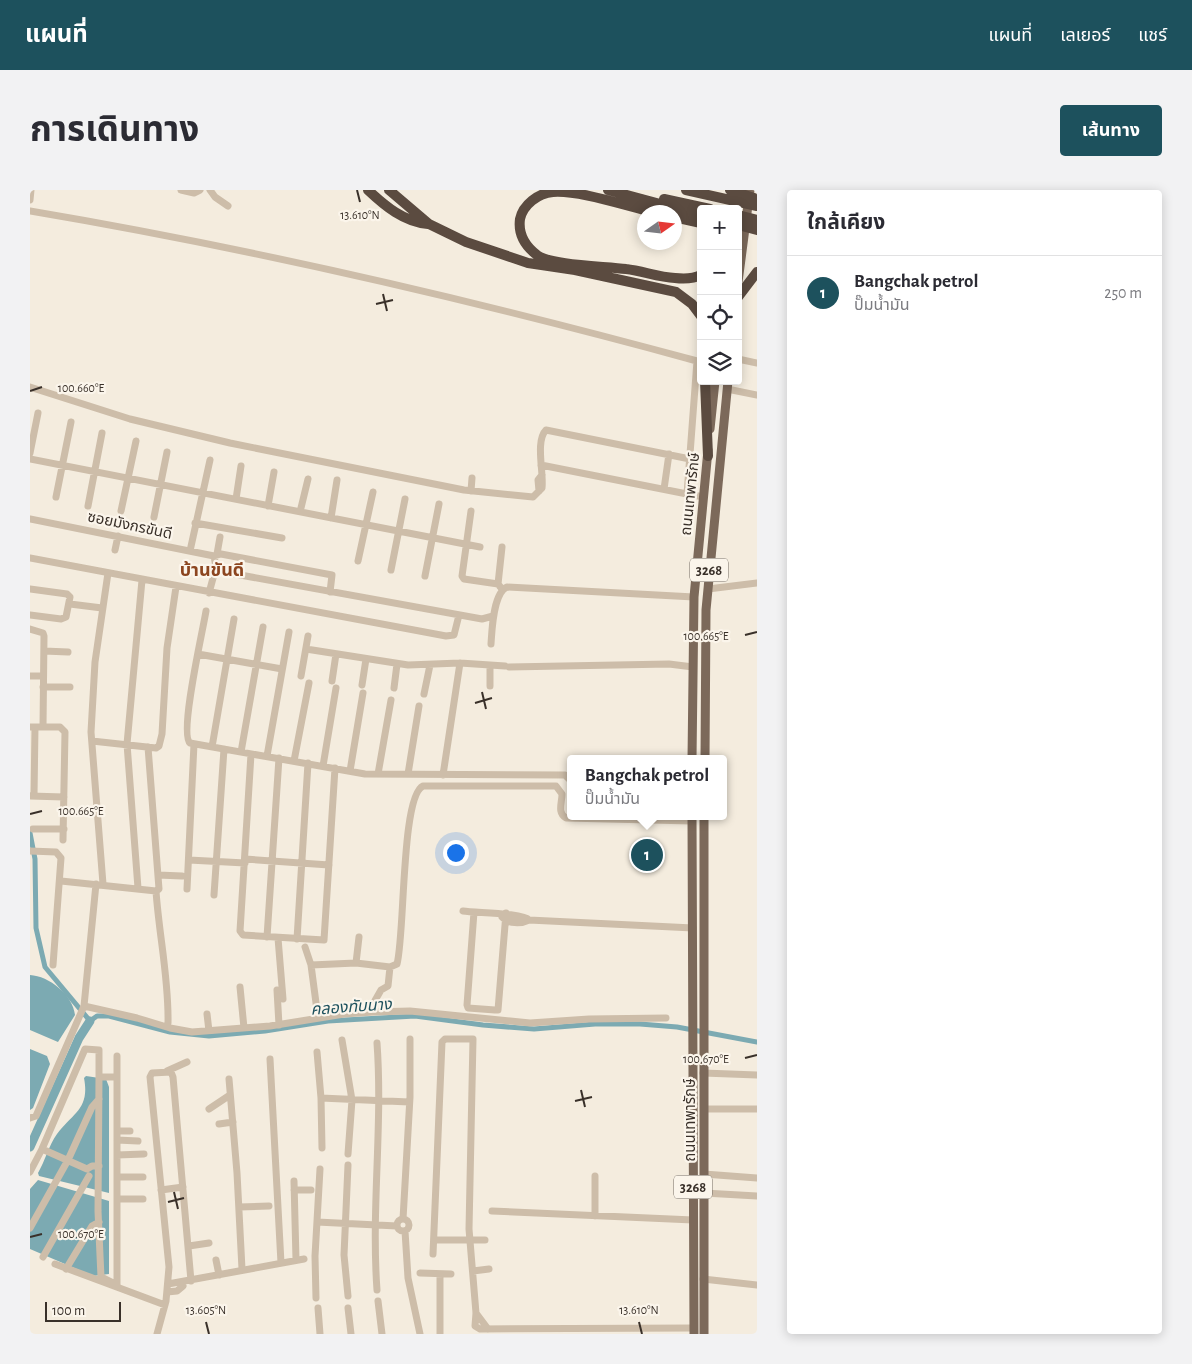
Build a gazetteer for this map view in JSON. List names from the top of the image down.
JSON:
{
  "streets": {
    "main road": ["ถนนเทพารักษ์", "3268"],
    "street": ["ซอยมังกรขันดี"]
  },
  "districts": ["บ้านขันดี"],
  "water": ["คลองทับนาง"],
  "scale_bar": "100 m",
  "north": "right",
  "page": {
    "header": "แผนที่",
    "nav": ["แผนที่", "เลเยอร์", "แชร์"],
    "title": "การเดินทาง",
    "buttons": "เส้นทาง",
    "heading": "ใกล้เคียง",
    "map_buttons": ["+", "−"],
    "list": [
      {
        "mark": "1",
        "name": "Bangchak petrol",
        "note": "ปั๊มน้ำมัน",
        "value": "250 m"
      }
    ],
    "popup": ["Bangchak petrol", "ปั๊มน้ำมัน"],
    "pins": "1",
    "scale": "100 m"
  },
  "coordinates": [
    "13.610°N",
    "100.660°E",
    "100.665°E",
    "100.670°E",
    "13.605°N"
  ]
}
